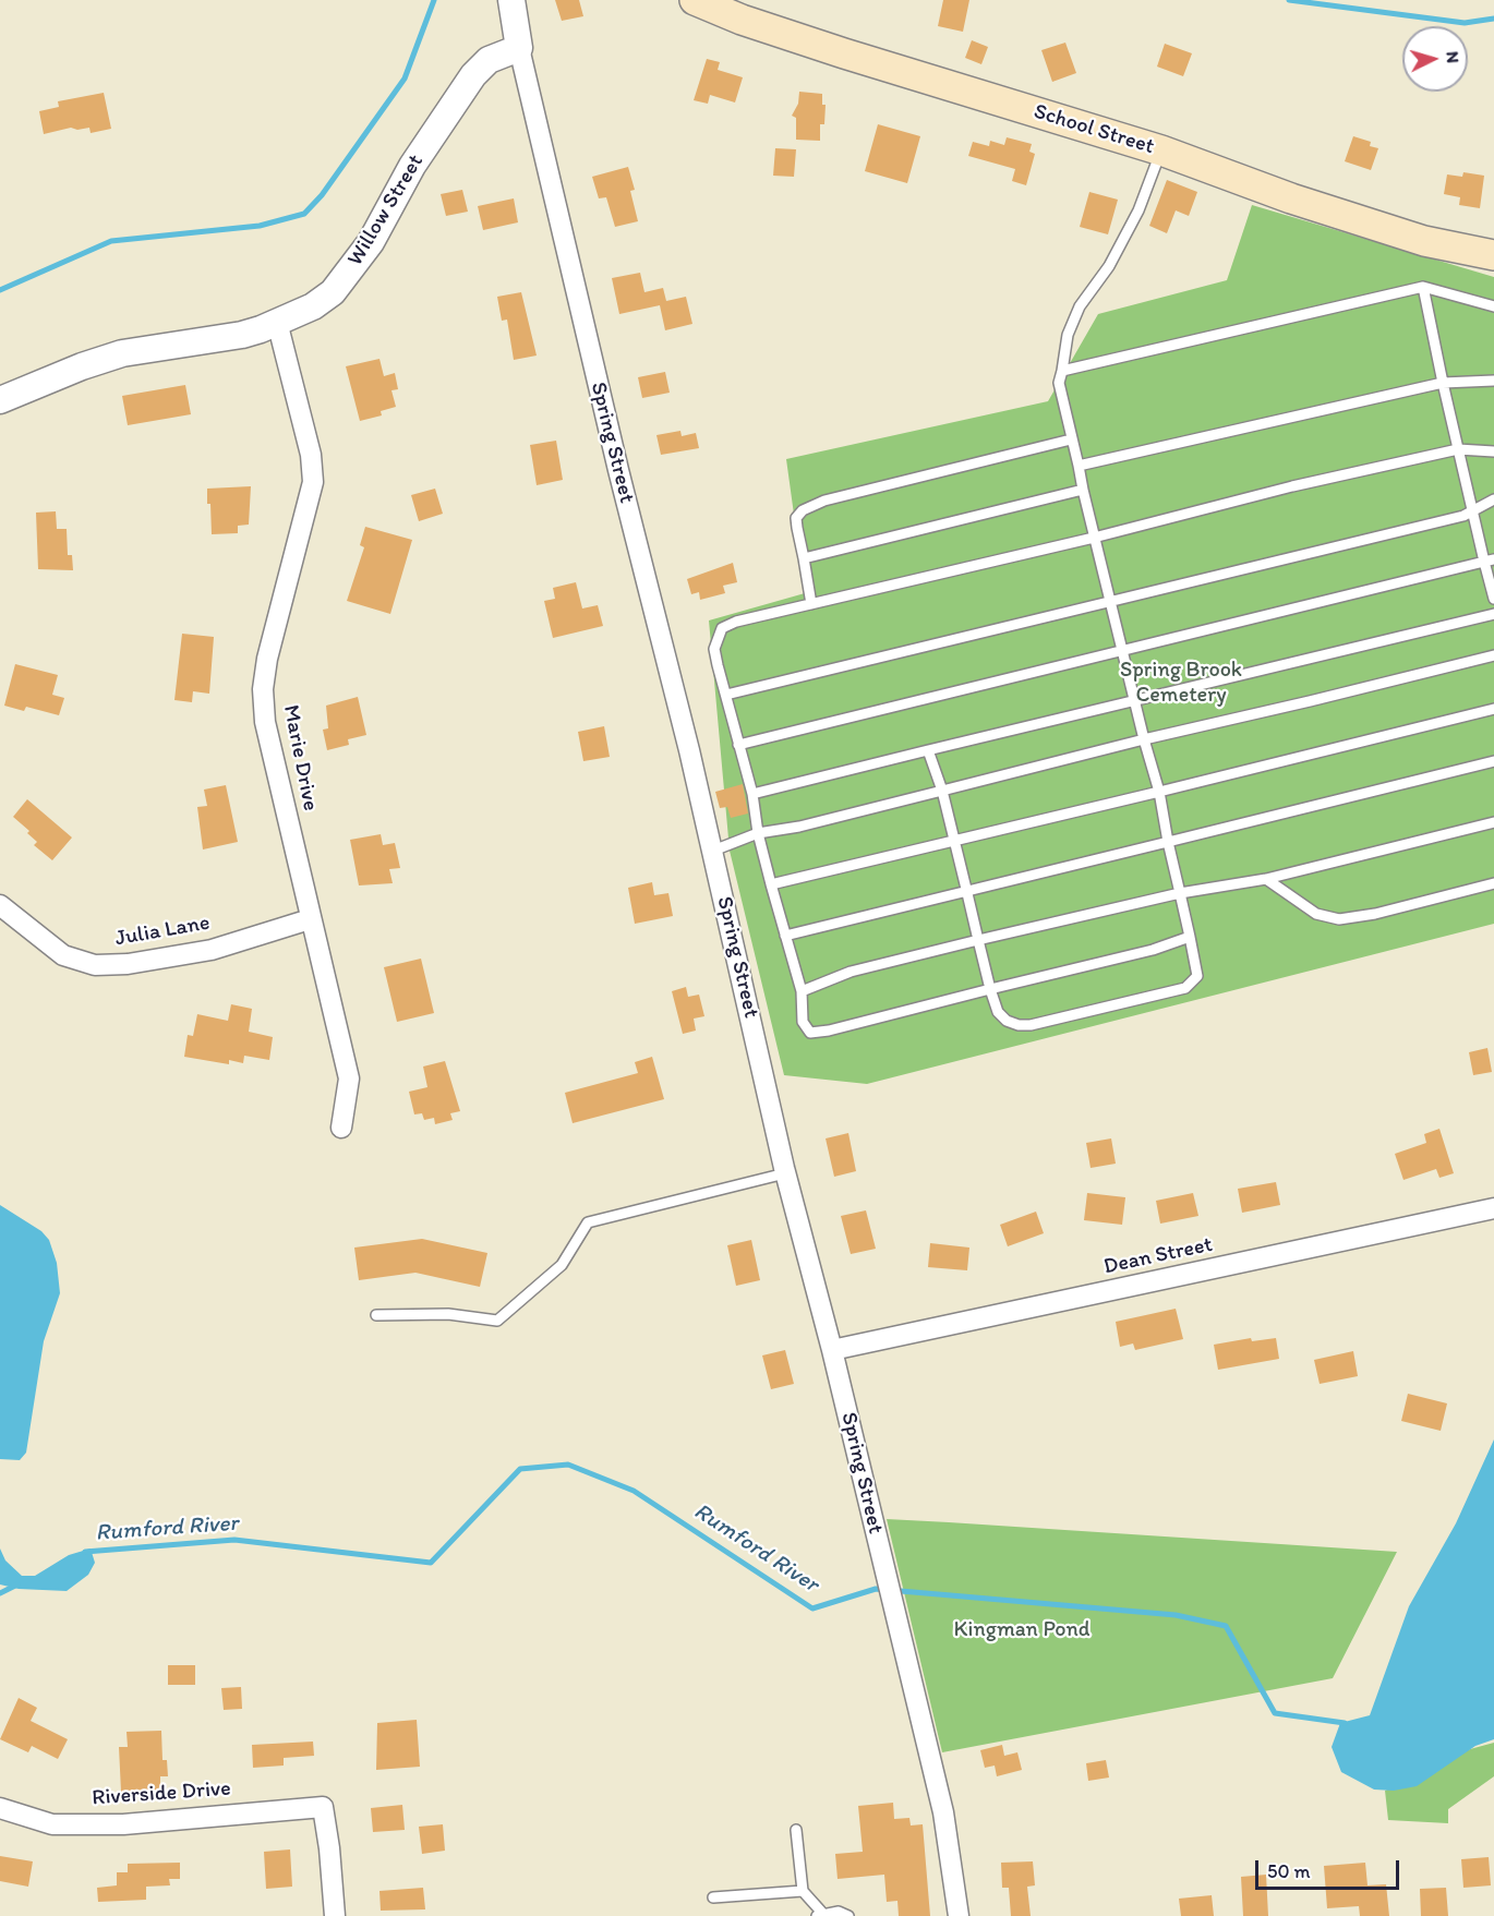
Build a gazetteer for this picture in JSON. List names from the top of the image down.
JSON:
{
  "streets": {
    "main road": ["School Street"],
    "street": [
      "Willow Street",
      "Spring Street",
      "Marie Drive",
      "Julia Lane",
      "Dean Street",
      "Riverside Drive"
    ]
  },
  "crossings": [
    ["Willow Street", "Spring Street"],
    ["Willow Street", "Marie Drive"],
    ["Spring Street", "Dean Street"],
    ["Marie Drive", "Julia Lane"]
  ],
  "water": ["Rumford River"],
  "parks": ["Spring Brook Cemetery", "Kingman Pond"],
  "scale_bar": "50 m",
  "north": "right"
}
